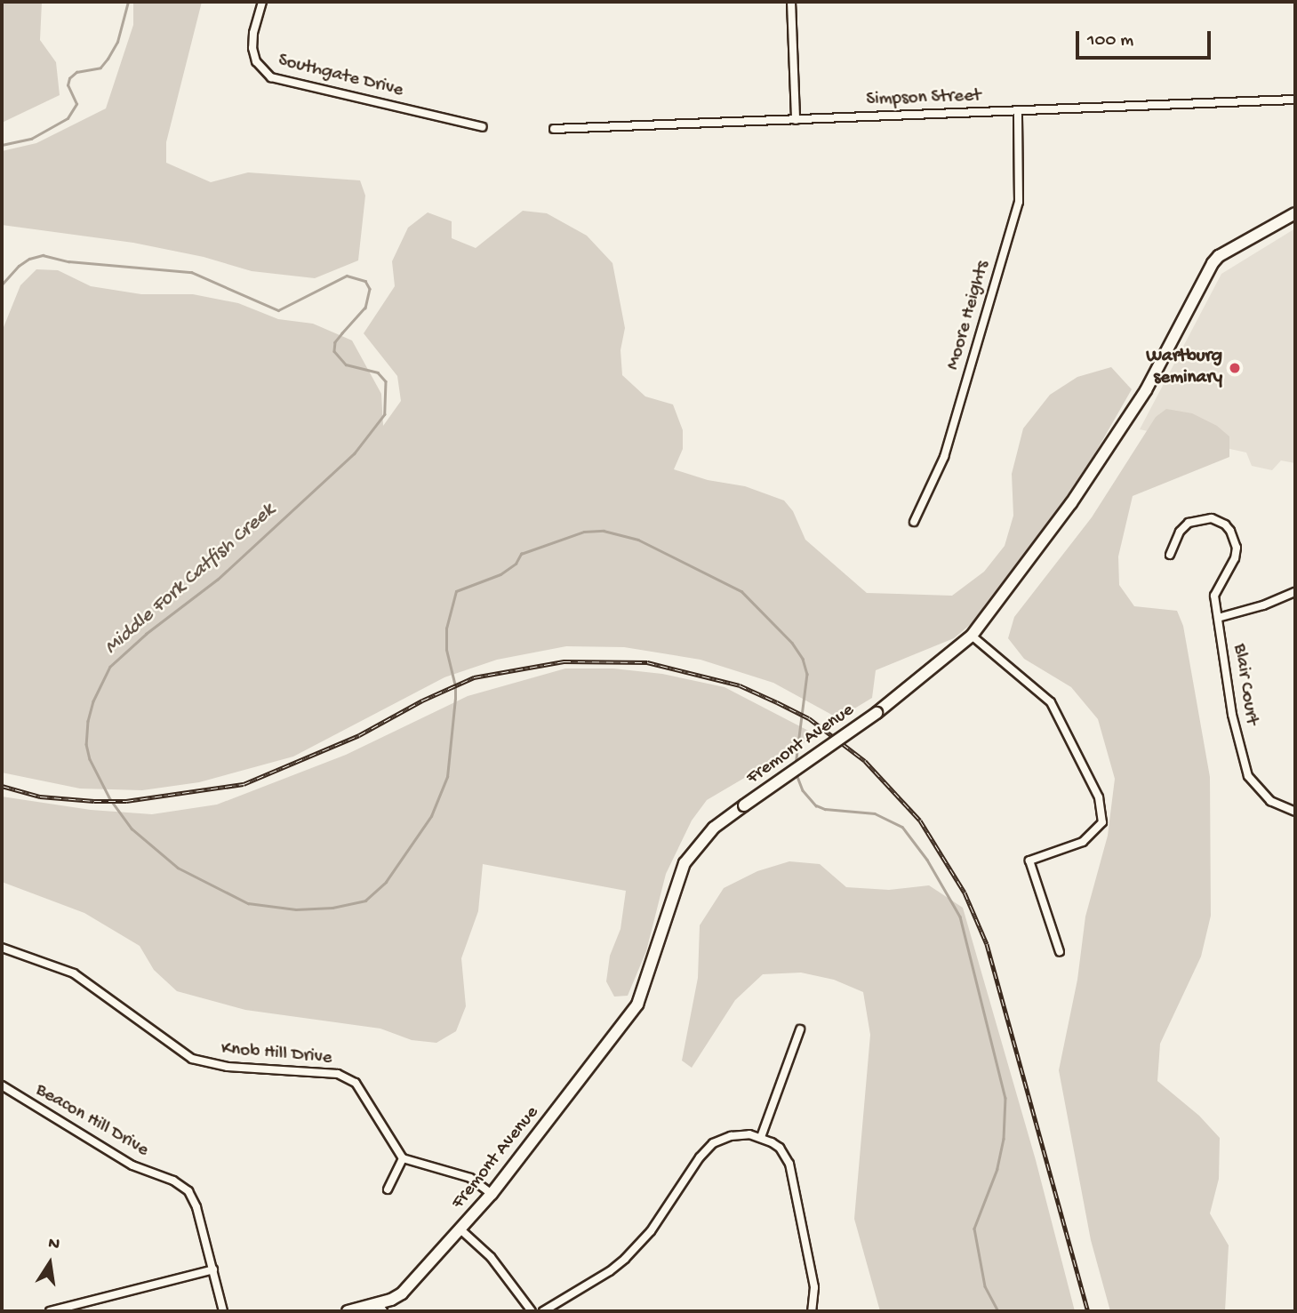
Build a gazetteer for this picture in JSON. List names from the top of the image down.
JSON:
{
  "streets": {
    "main road": ["Fremont Avenue"],
    "street": [
      "Southgate Drive",
      "Simpson Street",
      "Moore Heights",
      "Blair Court",
      "Knob Hill Drive",
      "Beacon Hill Drive"
    ]
  },
  "crossings": [
    ["Simpson Street", "Moore Heights"]
  ],
  "water": ["Middle Fork Catfish Creek"],
  "places": ["Wartburg seminary"],
  "scale_bar": "100 m",
  "north": "top"
}
